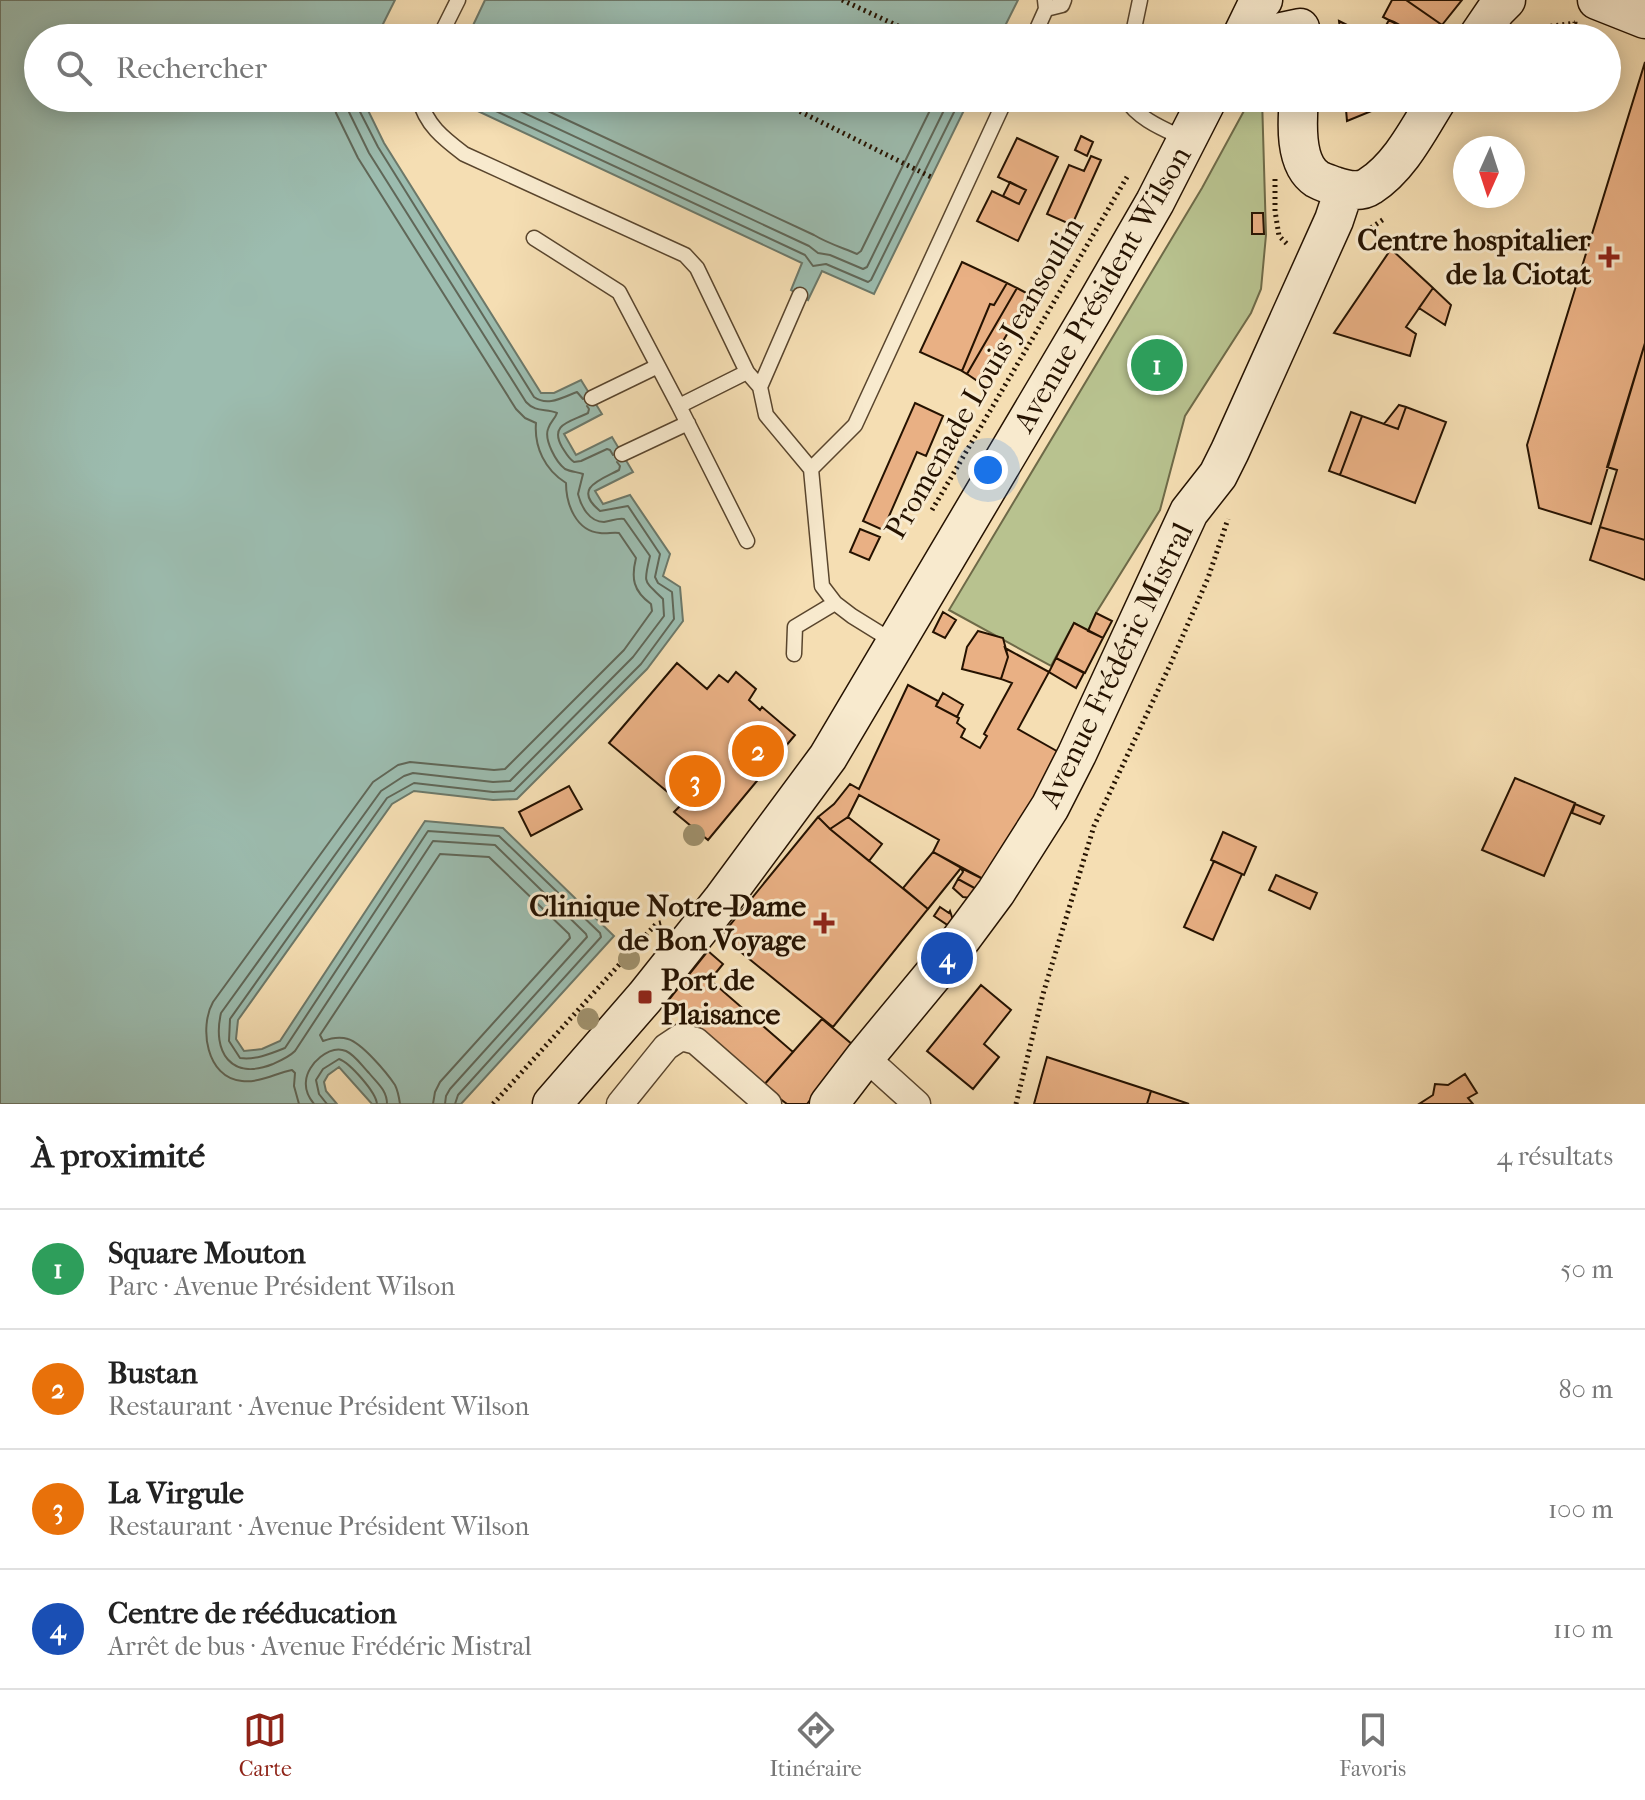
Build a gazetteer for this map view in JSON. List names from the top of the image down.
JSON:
{
  "streets": {
    "street": ["Avenue Président Wilson", "Avenue Frédéric Mistral"],
    "path": ["Promenade Louis Jeansoulin"]
  },
  "places": {
    "health": ["Centre hospitalier de la Ciotat", "Clinique Notre-Dame de Bon Voyage"],
    "transit": ["Port de Plaisance"]
  },
  "north": "bottom",
  "page": {
    "search": "Rechercher",
    "pins": [
      "1",
      "2",
      "3",
      "4"
    ],
    "heading": ["À proximité", "4 résultats"],
    "list": [
      {
        "mark": "1",
        "name": "Square Mouton",
        "note": "Parc · Avenue Président Wilson",
        "value": "50 m"
      },
      {
        "mark": "2",
        "name": "Bustan",
        "note": "Restaurant · Avenue Président Wilson",
        "value": "80 m"
      },
      {
        "mark": "3",
        "name": "La Virgule",
        "note": "Restaurant · Avenue Président Wilson",
        "value": "100 m"
      },
      {
        "mark": "4",
        "name": "Centre de rééducation",
        "note": "Arrêt de bus · Avenue Frédéric Mistral",
        "value": "110 m"
      }
    ],
    "nav": ["Carte", "Itinéraire", "Favoris"]
  }
}
